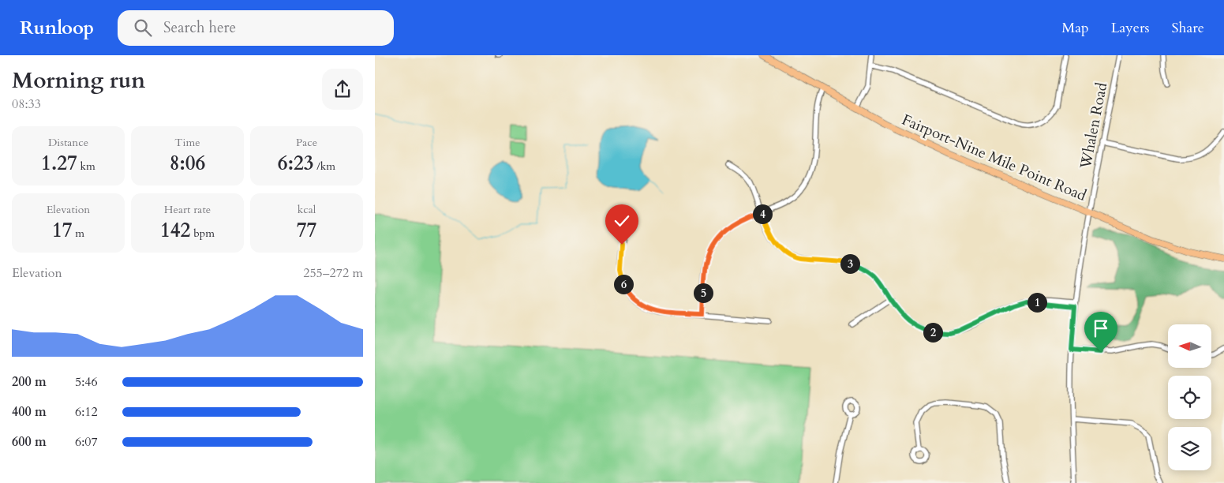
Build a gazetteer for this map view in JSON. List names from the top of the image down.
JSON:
{
  "streets": {
    "main road": ["Fairport-Nine Mile Point Road"],
    "street": ["Whalen Road"]
  },
  "crossings": [
    ["Whalen Road", "Fairport-Nine Mile Point Road"]
  ],
  "north": "left",
  "page": {
    "header": "Runloop",
    "search": "Search here",
    "nav": ["Map", "Layers", "Share"],
    "heading": ["Morning run", "08:33"],
    "stats": [
      ["Distance", "1.27 km"],
      ["Time", "8:06"],
      ["Pace", "6:23 /km"],
      ["Elevation", "17 m"],
      ["Heart rate", "142 bpm"],
      ["kcal", "77"]
    ],
    "pins": [
      "4",
      "3",
      "6",
      "5",
      "1",
      "2"
    ],
    "chart": ["Elevation", "255–272 m"],
    "list": [
      {
        "name": "200 m",
        "note": "5:46"
      },
      {
        "name": "400 m",
        "note": "6:12"
      },
      {
        "name": "600 m",
        "note": "6:07"
      }
    ]
  }
}
